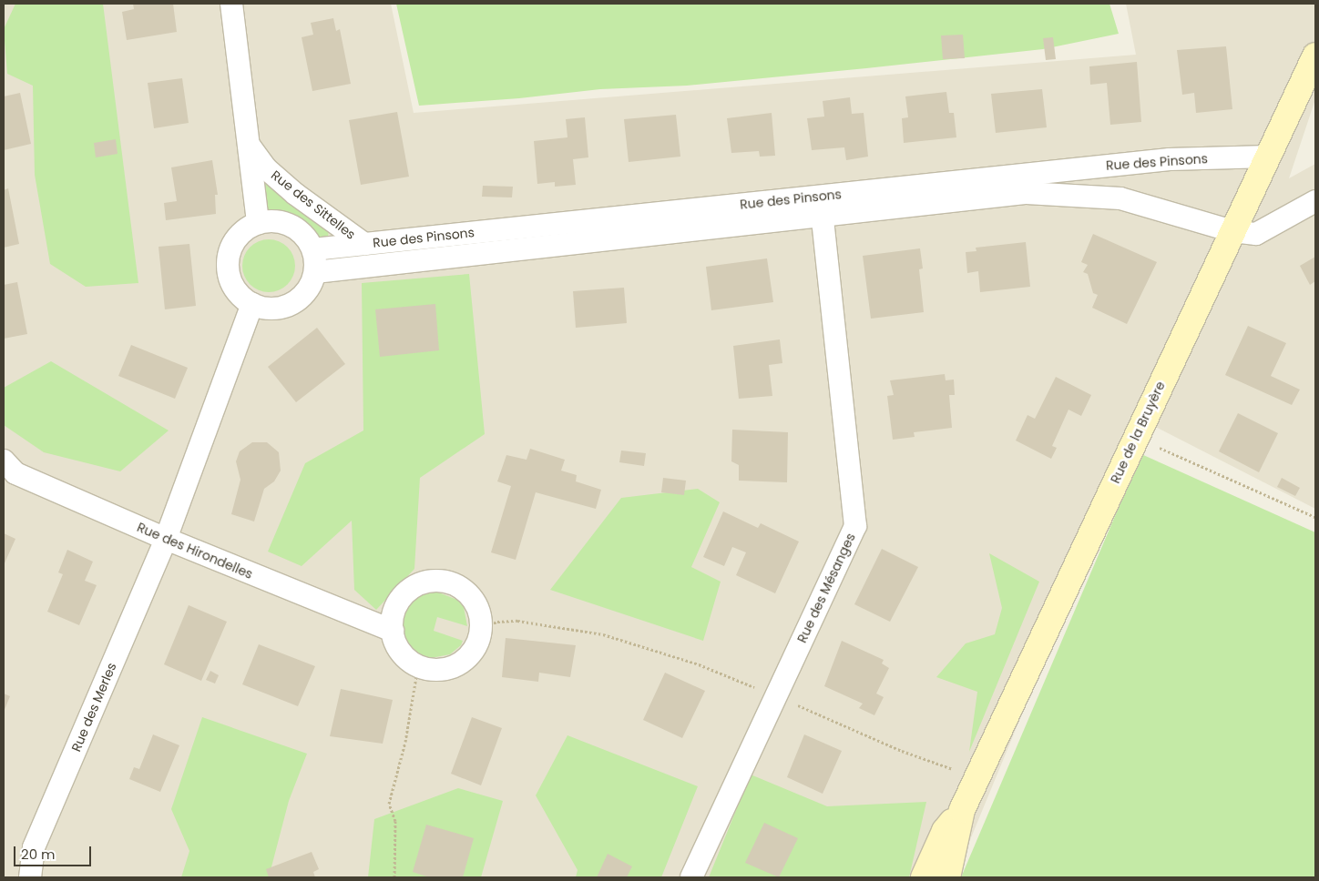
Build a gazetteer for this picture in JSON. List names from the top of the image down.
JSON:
{
  "streets": {
    "street": [
      "Rue des Pinsons",
      "Rue des Sittelles",
      "Rue de la Bruyère",
      "Rue des Hirondelles",
      "Rue des Mésanges",
      "Rue des Merles"
    ]
  },
  "crossings": [
    ["Rue des Pinsons", "Rue des Sittelles"],
    ["Rue des Pinsons", "Rue de la Bruyère"],
    ["Rue des Pinsons", "Rue des Mésanges"],
    ["Rue des Hirondelles", "Rue des Merles"]
  ],
  "scale_bar": "20 m"
}
